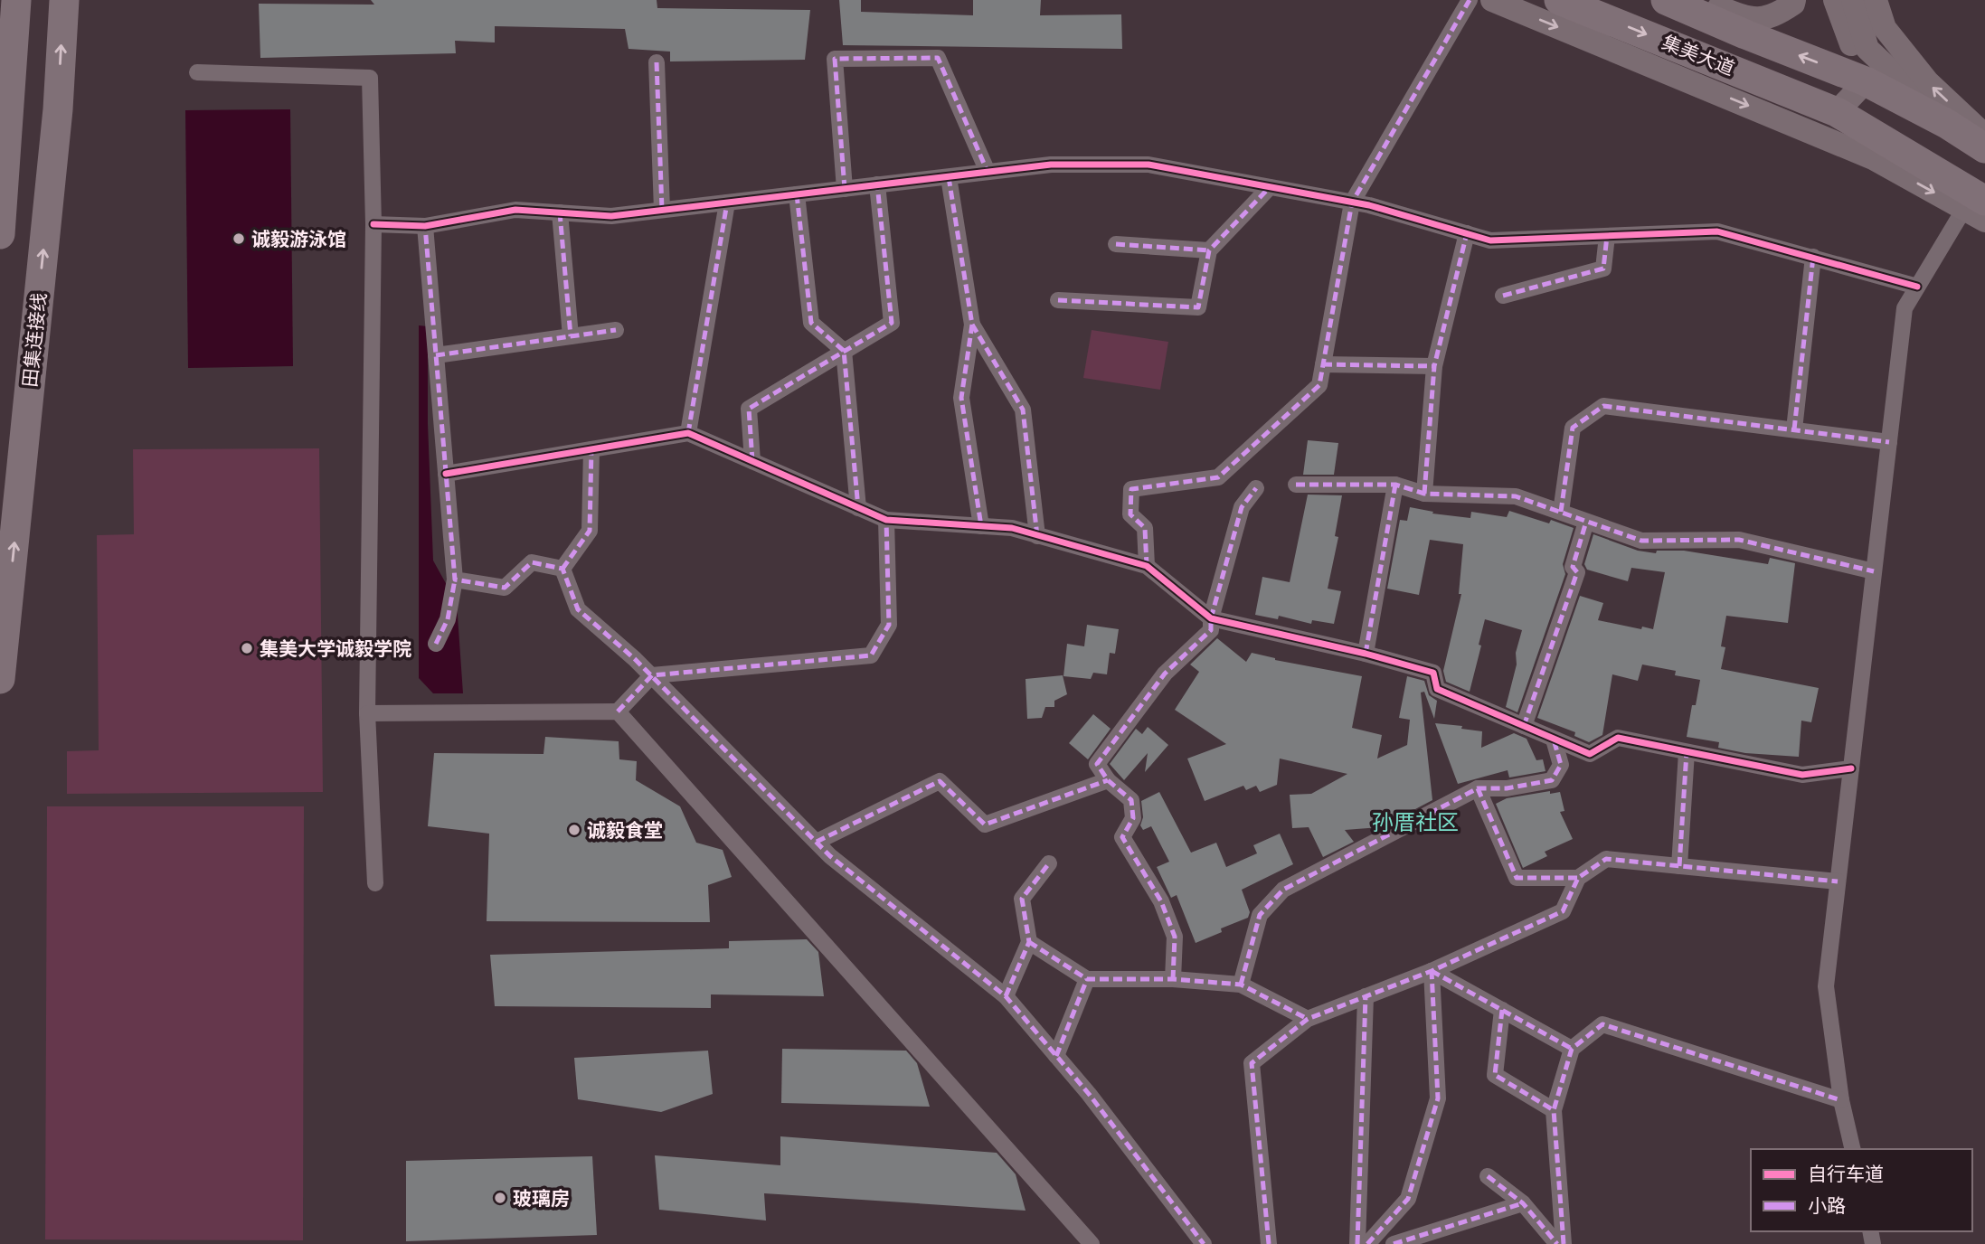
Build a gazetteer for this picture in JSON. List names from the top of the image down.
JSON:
{
  "streets": {
    "highway": ["集美大道", "田集连接线"]
  },
  "districts": ["孙厝社区"],
  "places": [
    "诚毅游泳馆",
    "集美大学诚毅学院",
    "诚毅食堂",
    "玻璃房"
  ],
  "legend": ["自行车道", "小路"]
}
